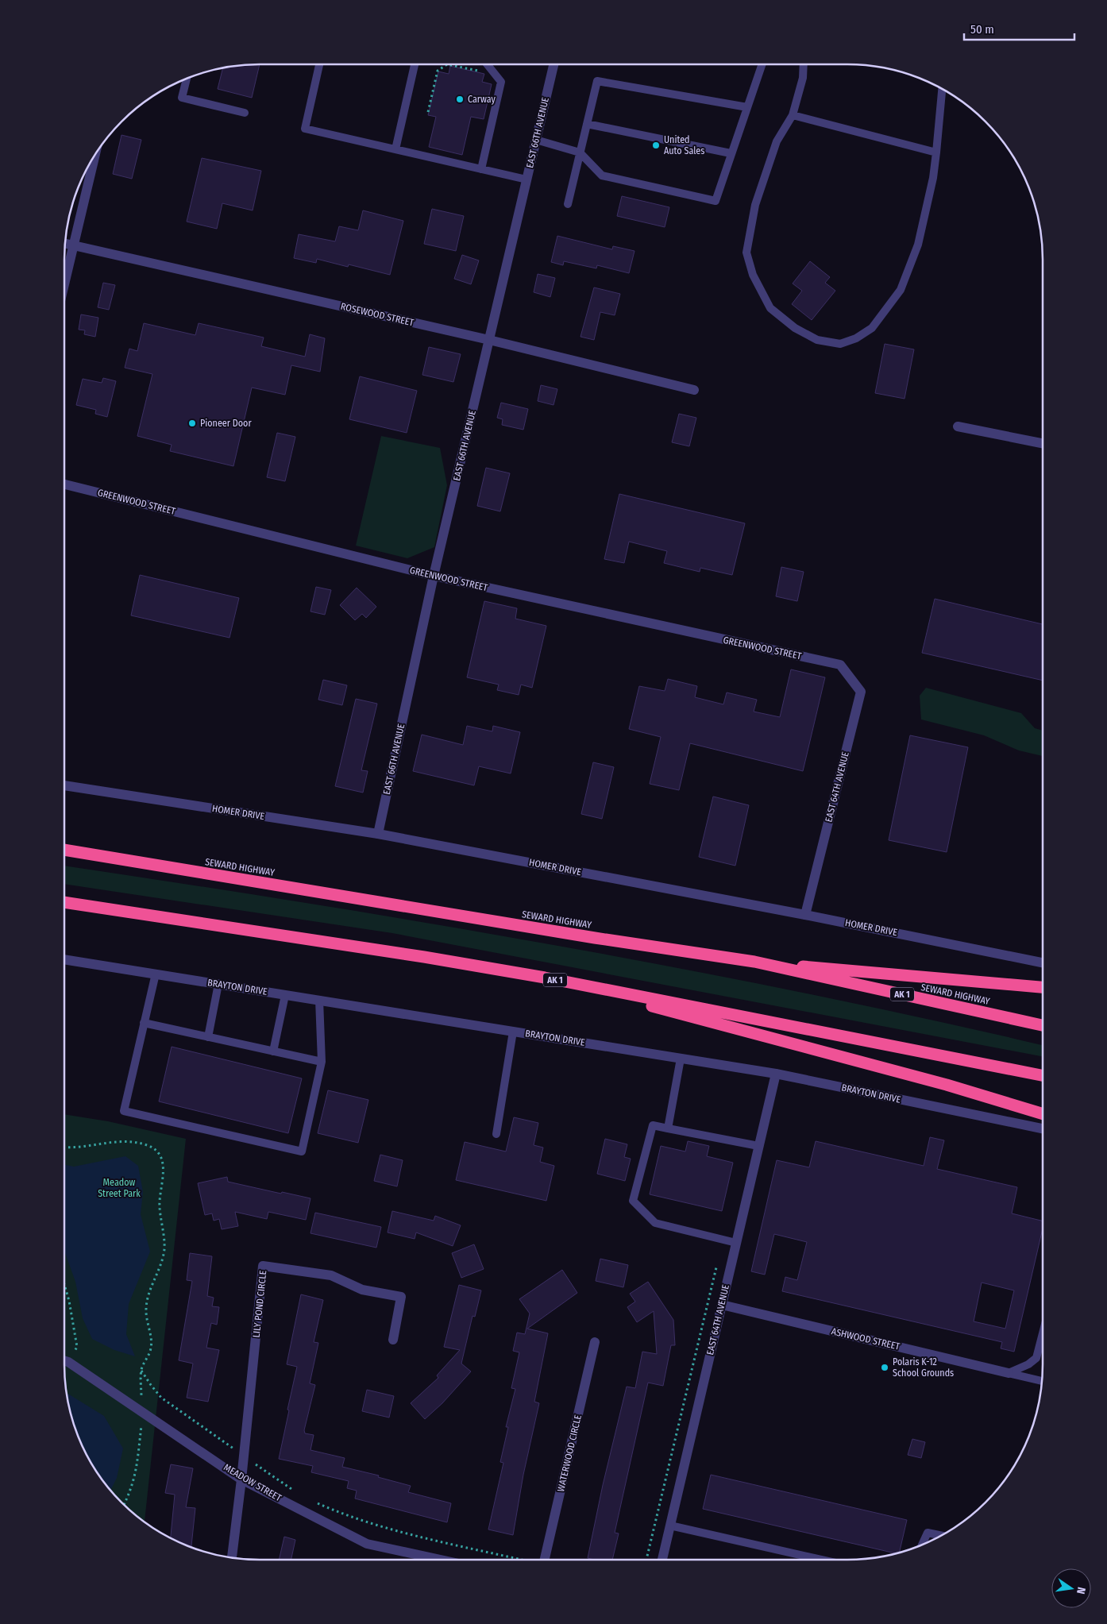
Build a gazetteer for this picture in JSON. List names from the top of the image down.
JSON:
{
  "streets": {
    "highway": ["SEWARD HIGHWAY", "AK 1"],
    "street": [
      "EAST 66TH AVENUE",
      "ROSEWOOD STREET",
      "GREENWOOD STREET",
      "EAST 64TH AVENUE",
      "HOMER DRIVE",
      "BRAYTON DRIVE",
      "LILY POND CIRCLE",
      "ASHWOOD STREET",
      "WATERWOOD CIRCLE",
      "MEADOW STREET"
    ]
  },
  "crossings": [
    ["EAST 66TH AVENUE", "ROSEWOOD STREET"],
    ["EAST 66TH AVENUE", "GREENWOOD STREET"],
    ["EAST 66TH AVENUE", "HOMER DRIVE"],
    ["GREENWOOD STREET", "EAST 64TH AVENUE"],
    ["EAST 64TH AVENUE", "HOMER DRIVE"],
    ["EAST 64TH AVENUE", "BRAYTON DRIVE"],
    ["EAST 64TH AVENUE", "ASHWOOD STREET"],
    ["LILY POND CIRCLE", "MEADOW STREET"]
  ],
  "parks": ["Meadow Street Park"],
  "places": [
    "Carway",
    "United Auto Sales",
    "Pioneer Door",
    "Polaris K-12 School Grounds"
  ],
  "scale_bar": "50 m",
  "north": "right"
}
